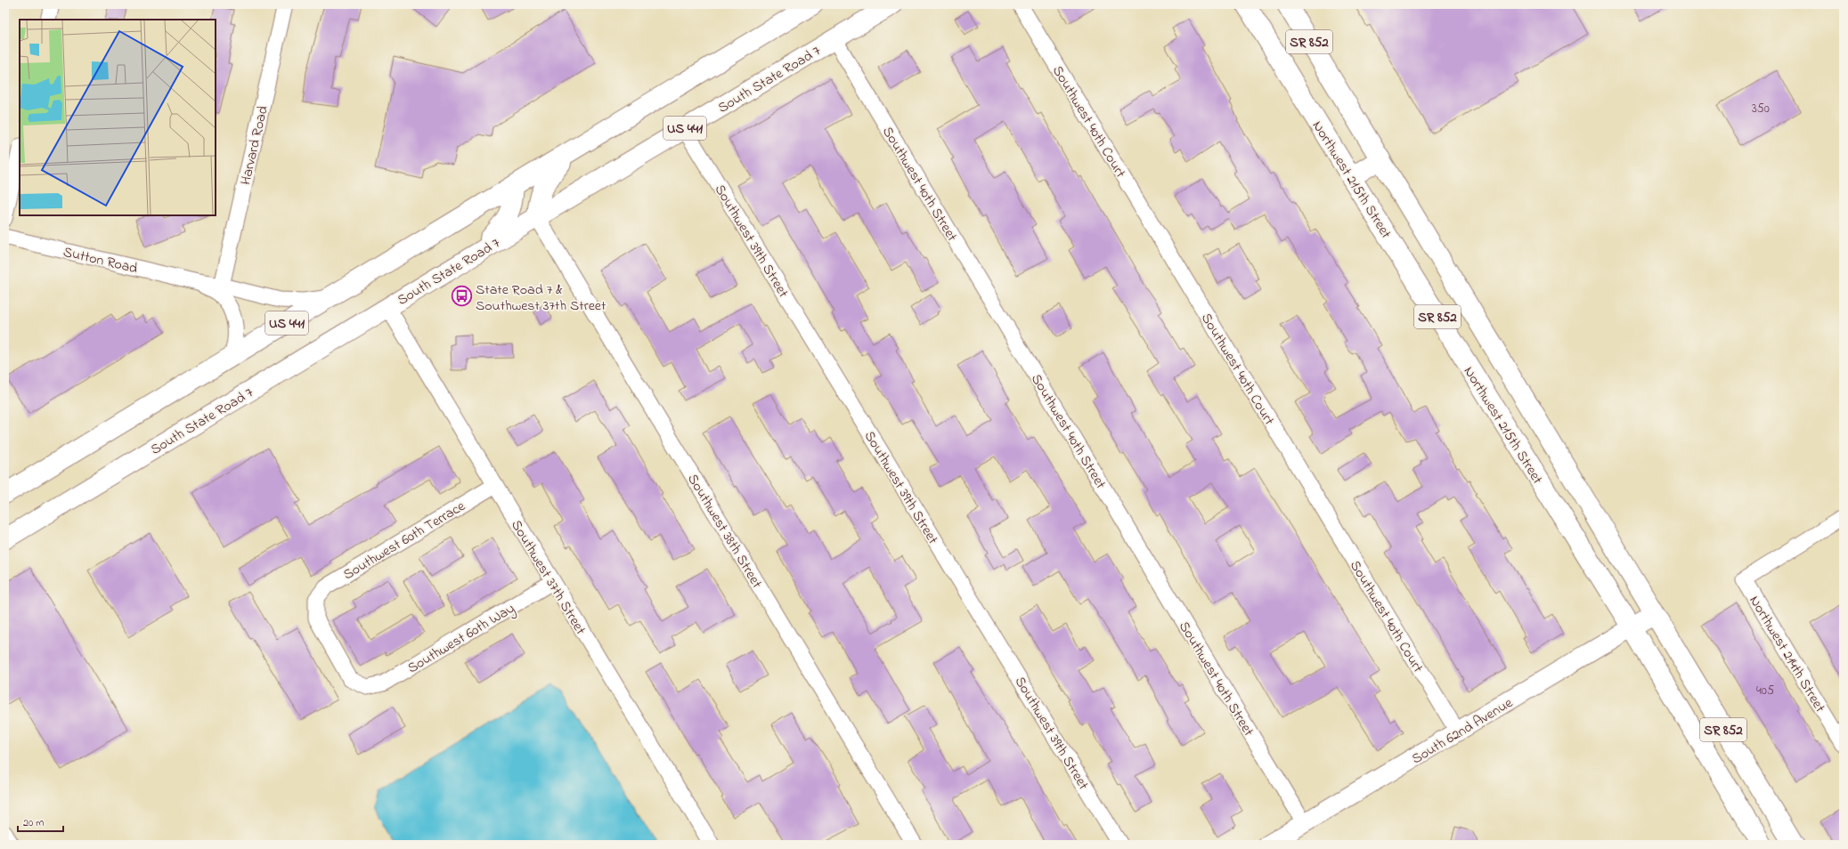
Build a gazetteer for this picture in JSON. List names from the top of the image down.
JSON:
{
  "streets": {
    "main road": [
      "SR 852",
      "South State Road 7",
      "US 441",
      "Northwest 215th Street"
    ],
    "street": [
      "Southwest 40th Court",
      "Harvard Road",
      "Southwest 40th Street",
      "Southwest 39th Street",
      "Sutton Road",
      "Southwest 38th Street",
      "Southwest 60th Terrace",
      "Southwest 37th Street",
      "Southwest 60th Way",
      "Northwest 214th Street",
      "South 62nd Avenue"
    ]
  },
  "crossings": [
    ["SR 852", "South 62nd Avenue"],
    ["South State Road 7", "Southwest 40th Street"],
    ["South State Road 7", "Southwest 39th Street"],
    ["South State Road 7", "Southwest 38th Street"],
    ["South State Road 7", "Southwest 37th Street"],
    ["Southwest 40th Court", "South 62nd Avenue"],
    ["US 441", "Sutton Road"],
    ["Harvard Road", "Sutton Road"],
    ["Northwest 215th Street", "South 62nd Avenue"],
    ["Southwest 40th Street", "South 62nd Avenue"],
    ["Southwest 60th Terrace", "Southwest 37th Street"],
    ["Southwest 60th Terrace", "Southwest 60th Way"],
    ["Southwest 37th Street", "Southwest 60th Way"]
  ],
  "places": {
    "bus stop": ["State Road 7 & Southwest 37th Street"]
  },
  "house_numbers": ["350", "405"],
  "scale_bar": "20 m"
}
